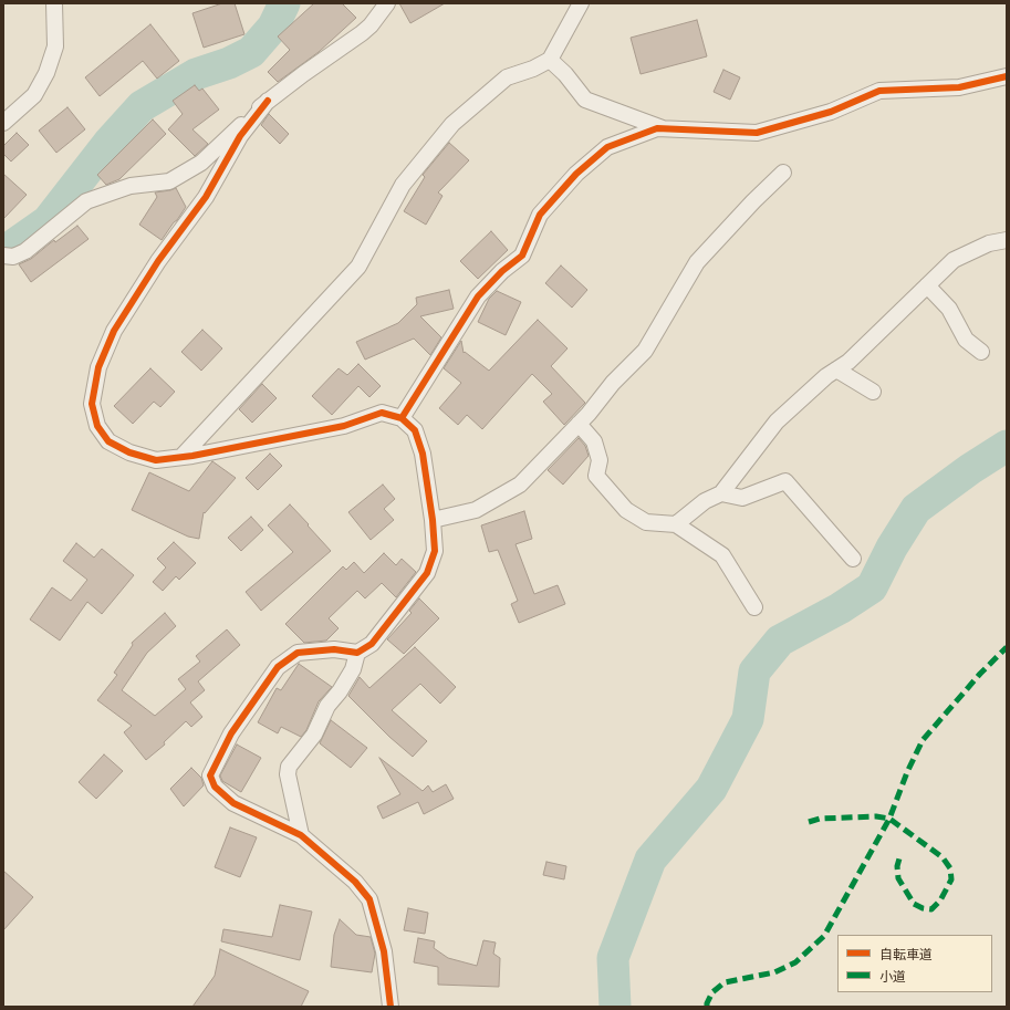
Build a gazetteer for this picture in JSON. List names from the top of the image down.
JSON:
{
  "legend": ["自転車道", "小道"]
}
